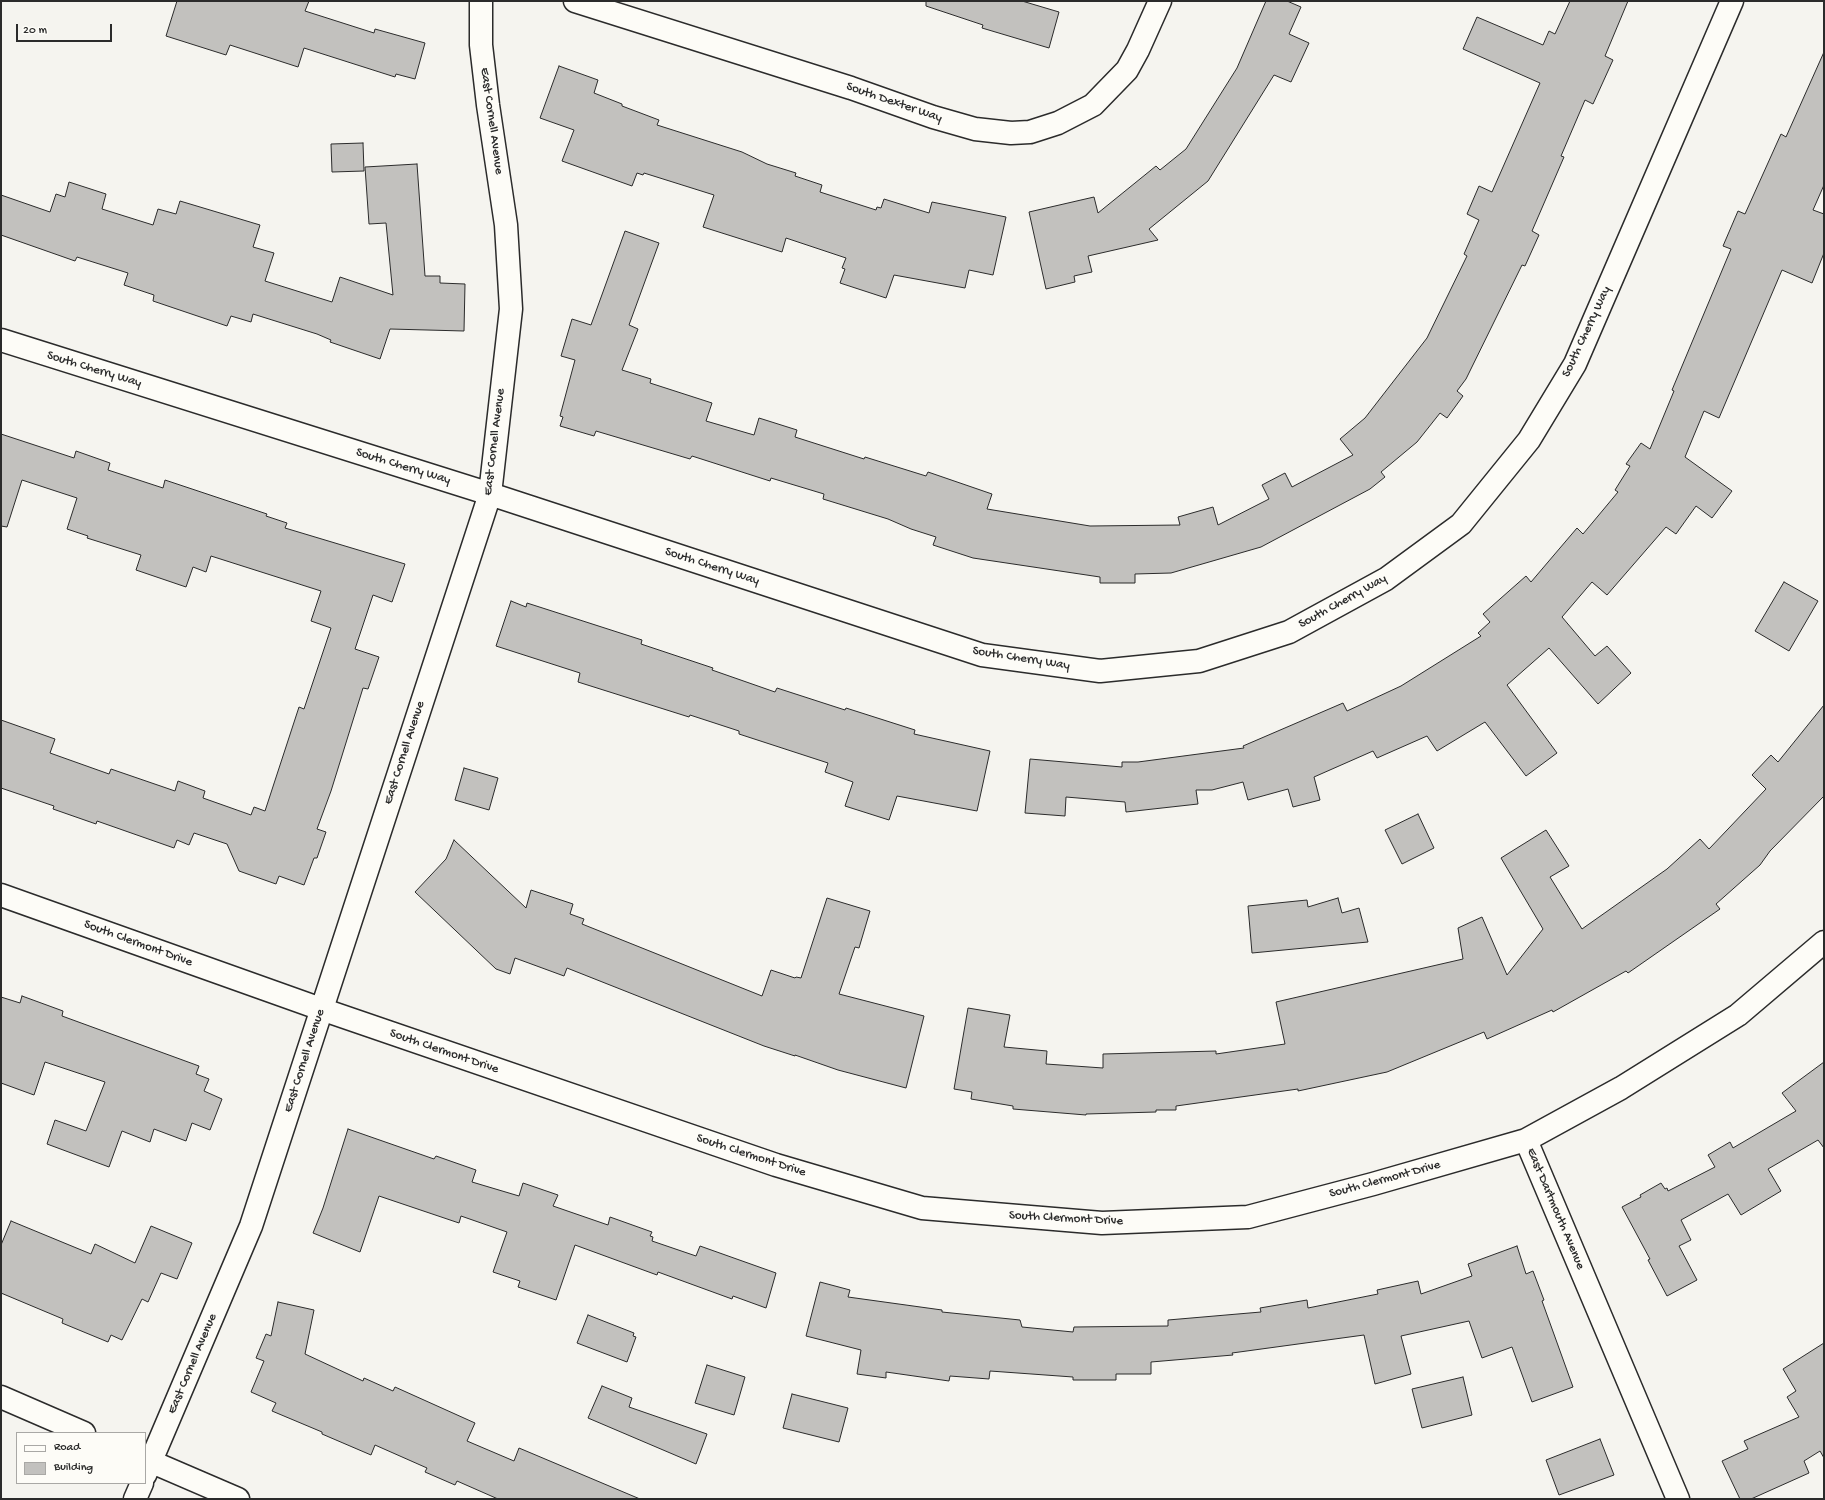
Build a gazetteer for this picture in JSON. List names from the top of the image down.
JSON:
{
  "streets": {
    "street": [
      "South Dexter Way",
      "East Cornell Avenue",
      "South Cherry Way",
      "South Clermont Drive",
      "East Dartmouth Avenue"
    ]
  },
  "crossings": [
    ["East Cornell Avenue", "South Cherry Way"],
    ["East Cornell Avenue", "South Clermont Drive"],
    ["South Clermont Drive", "East Dartmouth Avenue"]
  ],
  "legend": ["Road", "Building"],
  "scale_bar": "20 m"
}
